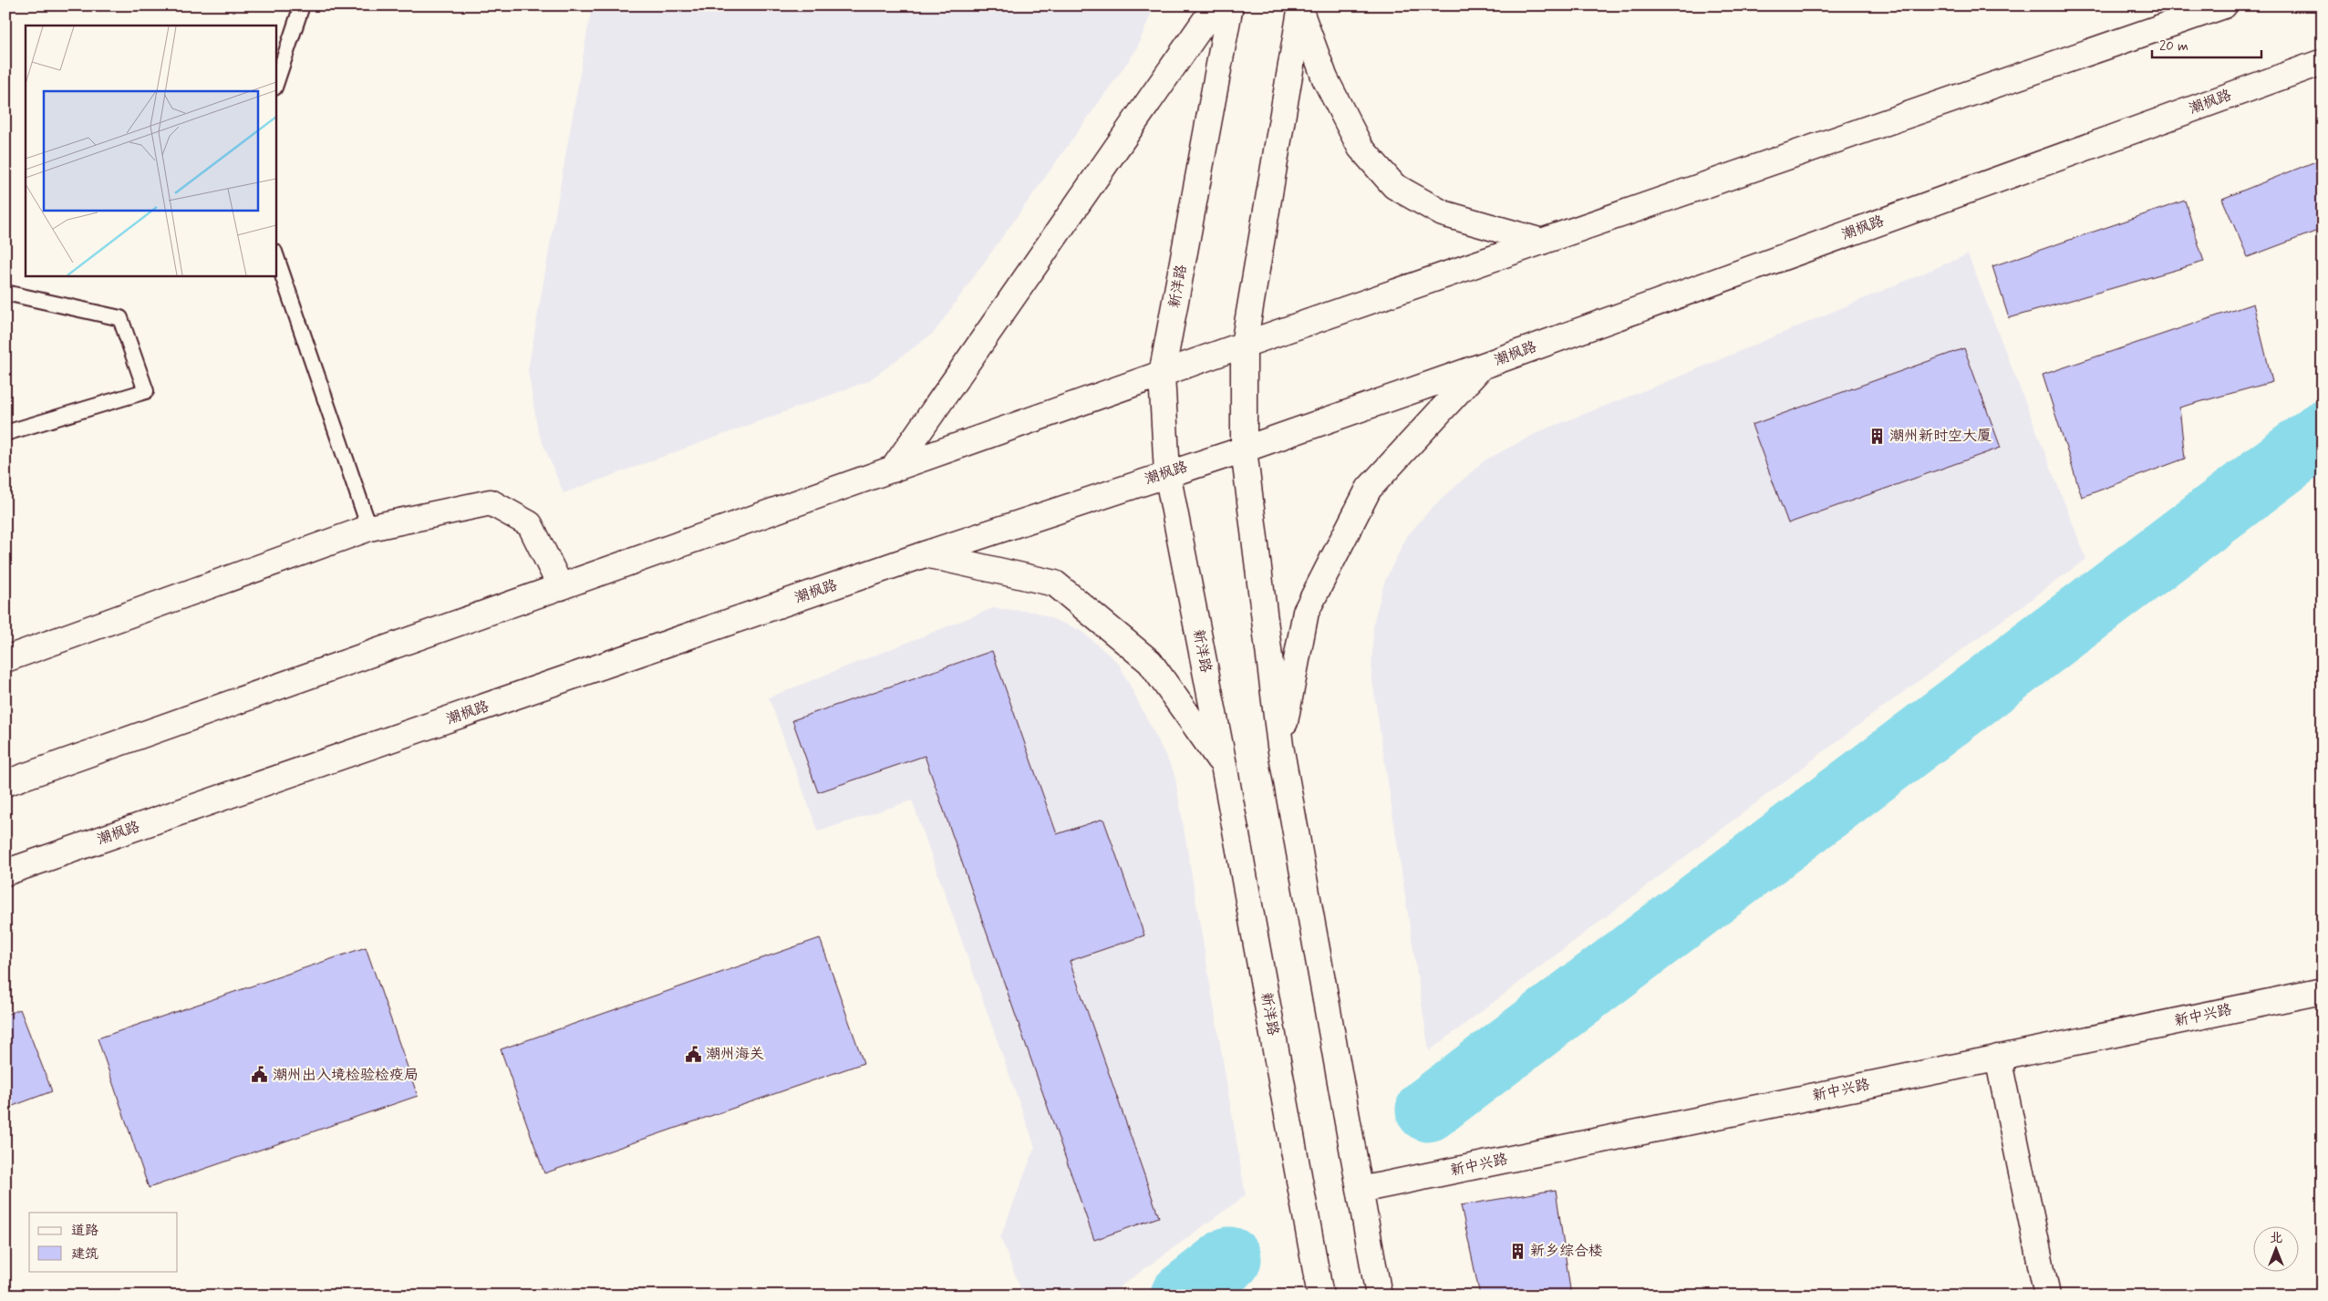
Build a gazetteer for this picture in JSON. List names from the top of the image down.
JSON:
{
  "streets": {
    "main road": ["潮枫路", "新洋路", "新中兴路"]
  },
  "crossings": [
    ["潮枫路", "新洋路"]
  ],
  "places": {
    "building": ["潮州新时空大厦", "新乡综合楼"],
    "public building": ["潮州海关", "潮州出入境检验检疫局"]
  },
  "legend": ["道路", "建筑"],
  "scale_bar": "20 m",
  "north": "top"
}
